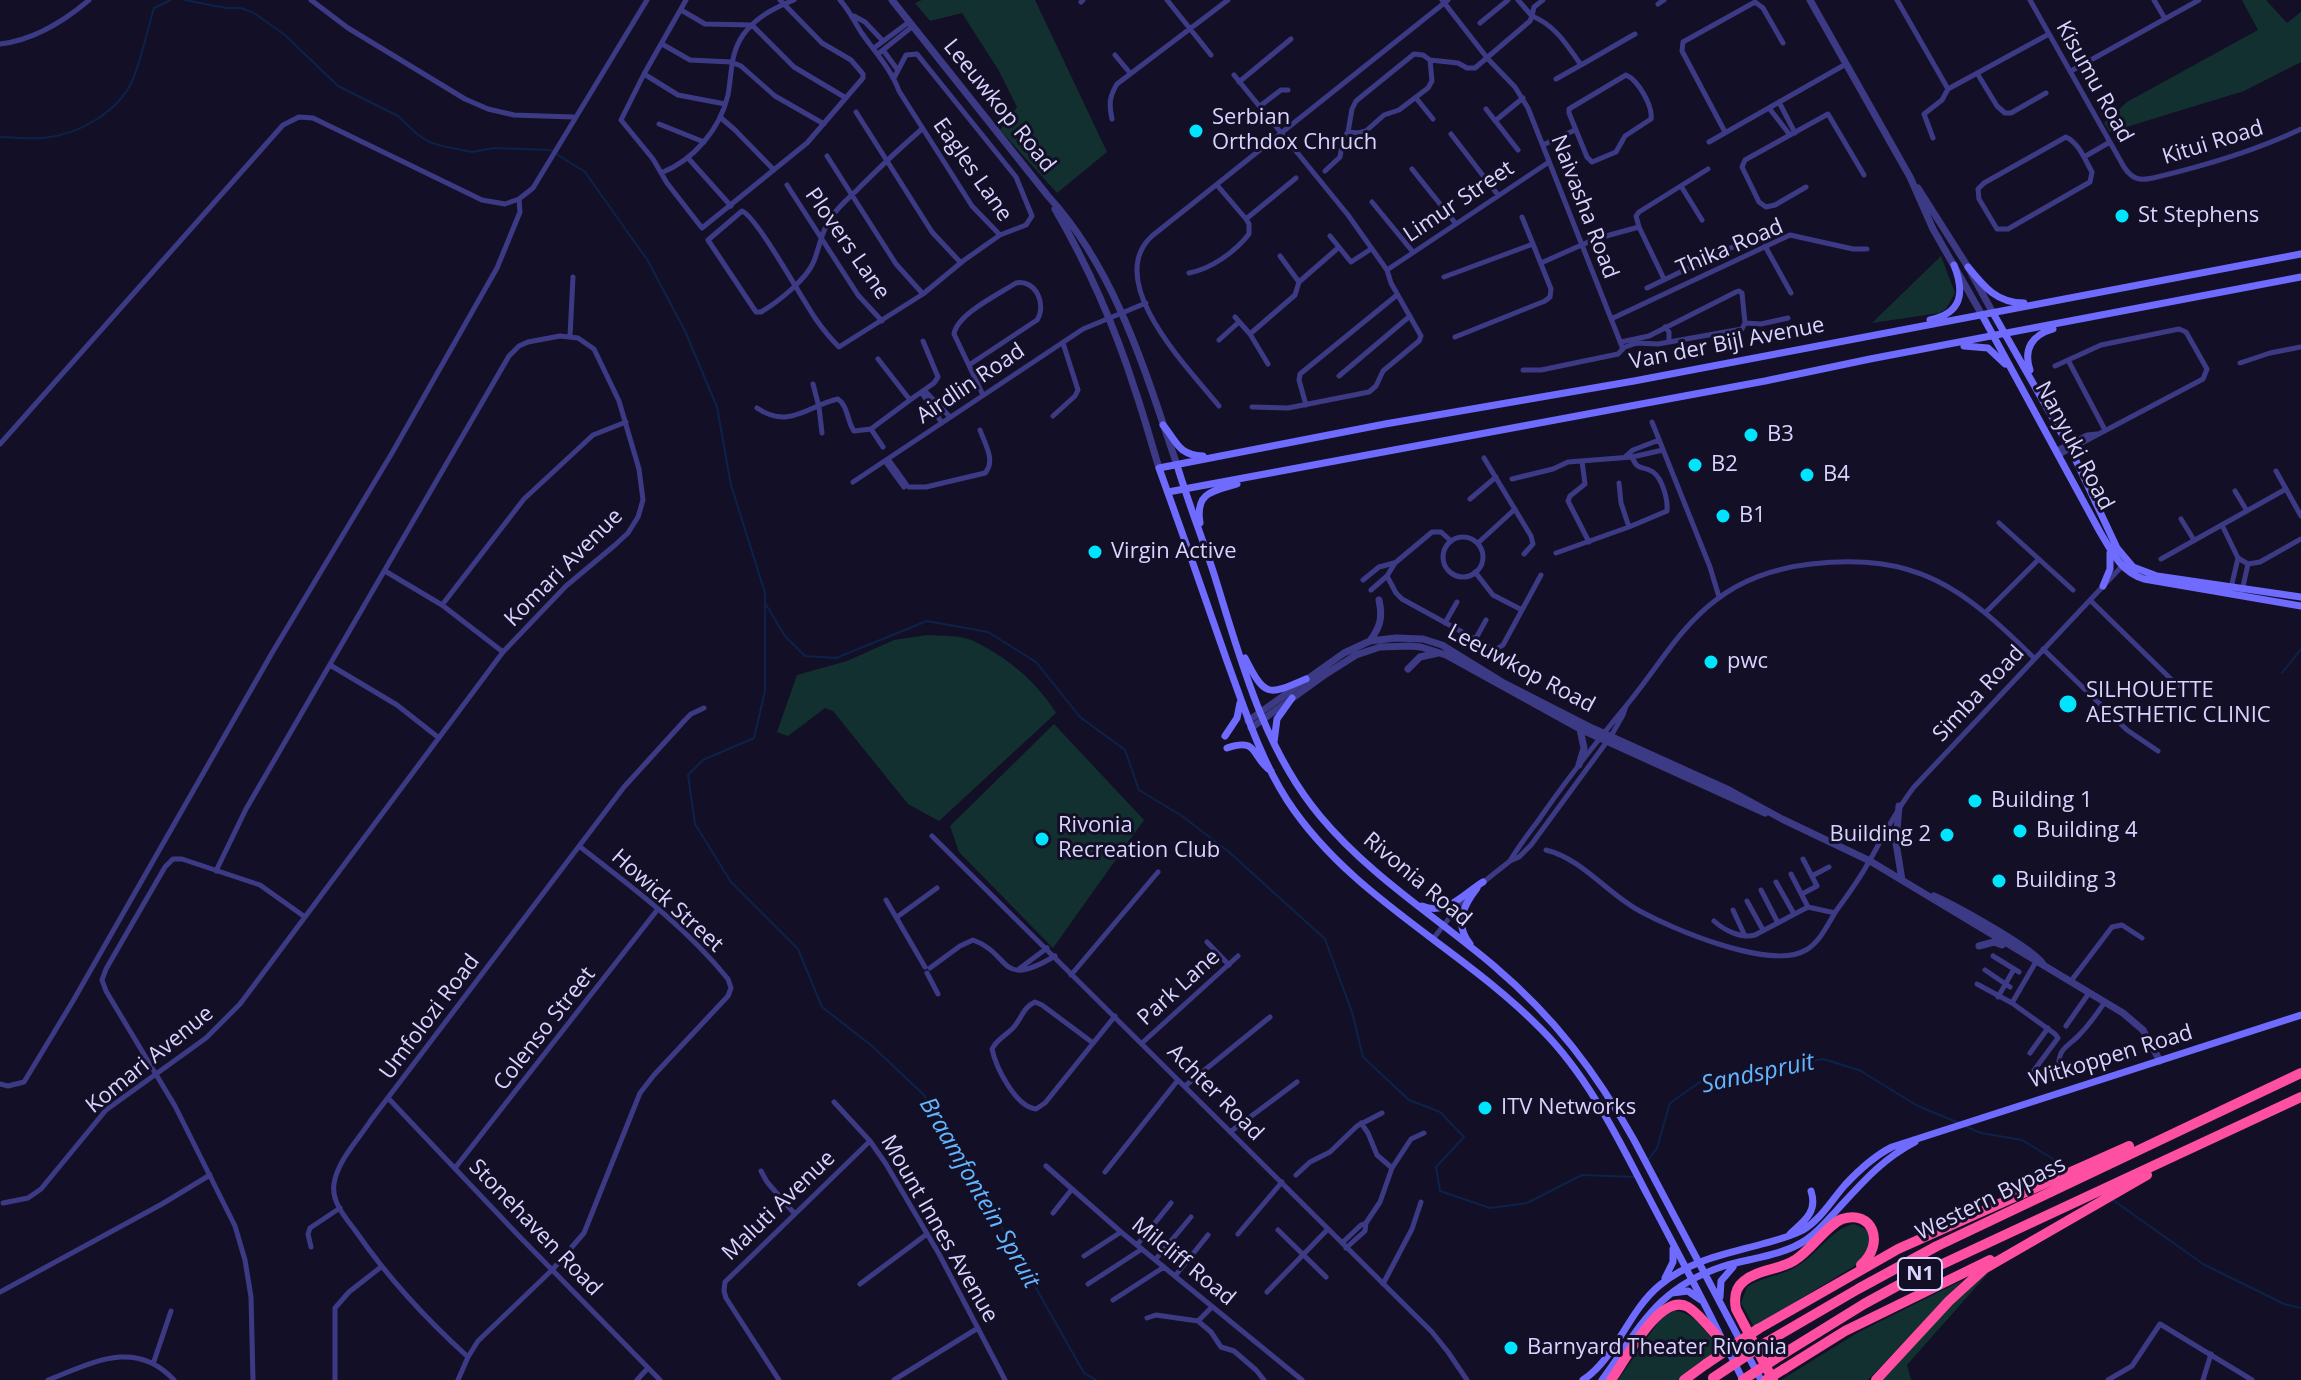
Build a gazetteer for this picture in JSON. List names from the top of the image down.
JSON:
{
  "streets": {
    "highway": ["Western Bypass", "N1"],
    "main road": [
      "Van der Bijl Avenue",
      "Nanyuki Road",
      "Rivonia Road",
      "Witkoppen Road"
    ],
    "street": [
      "Kisumu Road",
      "Leeuwkop Road",
      "Kitui Road",
      "Eagles Lane",
      "Limur Street",
      "Naivasha Road",
      "Plovers Lane",
      "Thika Road",
      "Airdlin Road",
      "Komari Avenue",
      "Simba Road",
      "Howick Street",
      "Park Lane",
      "Umfolozi Road",
      "Colenso Street",
      "Achter Road",
      "Maluti Avenue",
      "Stonehaven Road",
      "Mount Innes Avenue",
      "Milcliff Road"
    ]
  },
  "crossings": [
    ["Kisumu Road", "Kitui Road"],
    ["Leeuwkop Road", "Airdlin Road"],
    ["Leeuwkop Road", "Simba Road"],
    ["Leeuwkop Road", "Rivonia Road"],
    ["Leeuwkop Road", "Witkoppen Road"],
    ["Eagles Lane", "Plovers Lane"],
    ["Limur Street", "Naivasha Road"],
    ["Naivasha Road", "Thika Road"],
    ["Van der Bijl Avenue", "Nanyuki Road"],
    ["Van der Bijl Avenue", "Rivonia Road"],
    ["Airdlin Road", "Rivonia Road"],
    ["Nanyuki Road", "Simba Road"],
    ["Rivonia Road", "Witkoppen Road"],
    ["Rivonia Road", "Western Bypass"],
    ["Howick Street", "Umfolozi Road"],
    ["Howick Street", "Colenso Street"],
    ["Howick Street", "Stonehaven Road"],
    ["Park Lane", "Achter Road"],
    ["Umfolozi Road", "Stonehaven Road"],
    ["Colenso Street", "Stonehaven Road"],
    ["Maluti Avenue", "Mount Innes Avenue"]
  ],
  "water": ["Sandspruit", "Braamfontein Spruit"],
  "places": [
    "Serbian Orthdox Chruch",
    "St Stephens",
    "B3",
    "B2",
    "B4",
    "B1",
    "Virgin Active",
    "pwc",
    "SILHOUETTE AESTHETIC CLINIC",
    "Building 1",
    "Building 4",
    "Building 2",
    "Rivonia Recreation Club",
    "Building 3",
    "ITV Networks",
    "Barnyard Theater Rivonia"
  ]
}
